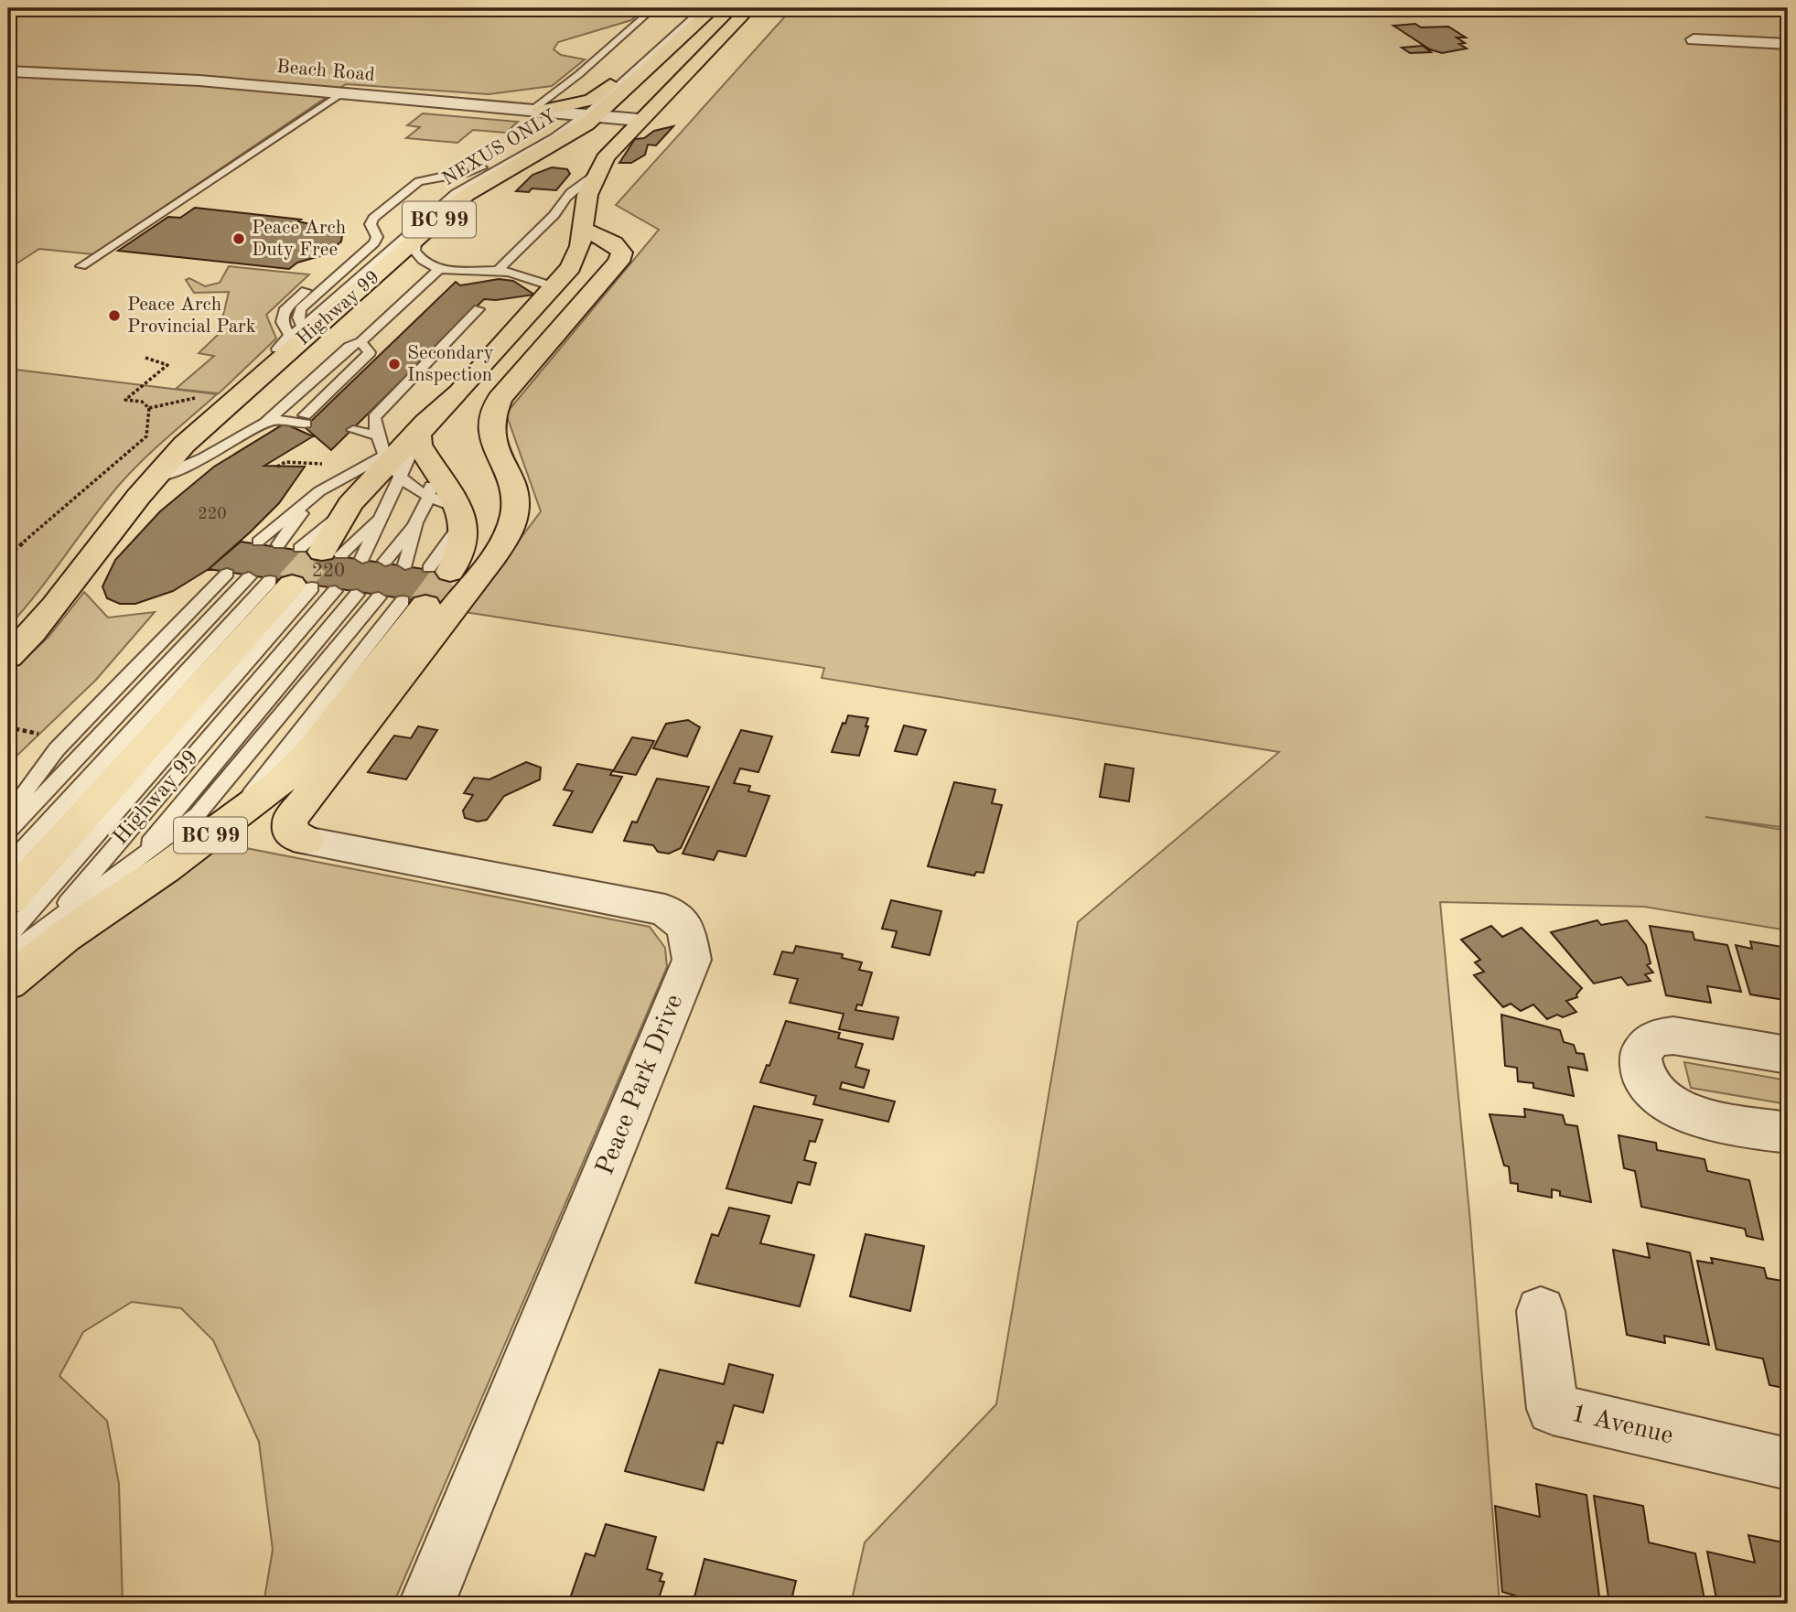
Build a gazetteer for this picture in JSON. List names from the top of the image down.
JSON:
{
  "streets": {
    "highway": ["BC 99", "Highway 99"],
    "street": ["Beach Road", "Peace Park Drive", "1 Avenue"],
    "lane": ["NEXUS ONLY"]
  },
  "crossings": [
    ["Beach Road", "NEXUS ONLY"],
    ["Beach Road", "Highway 99"],
    ["NEXUS ONLY", "BC 99"],
    ["NEXUS ONLY", "Highway 99"],
    ["BC 99", "Highway 99"]
  ],
  "places": ["Peace Arch Duty Free", "Peace Arch Provincial Park", "Secondary Inspection"],
  "house_numbers": ["220", "220"]
}
